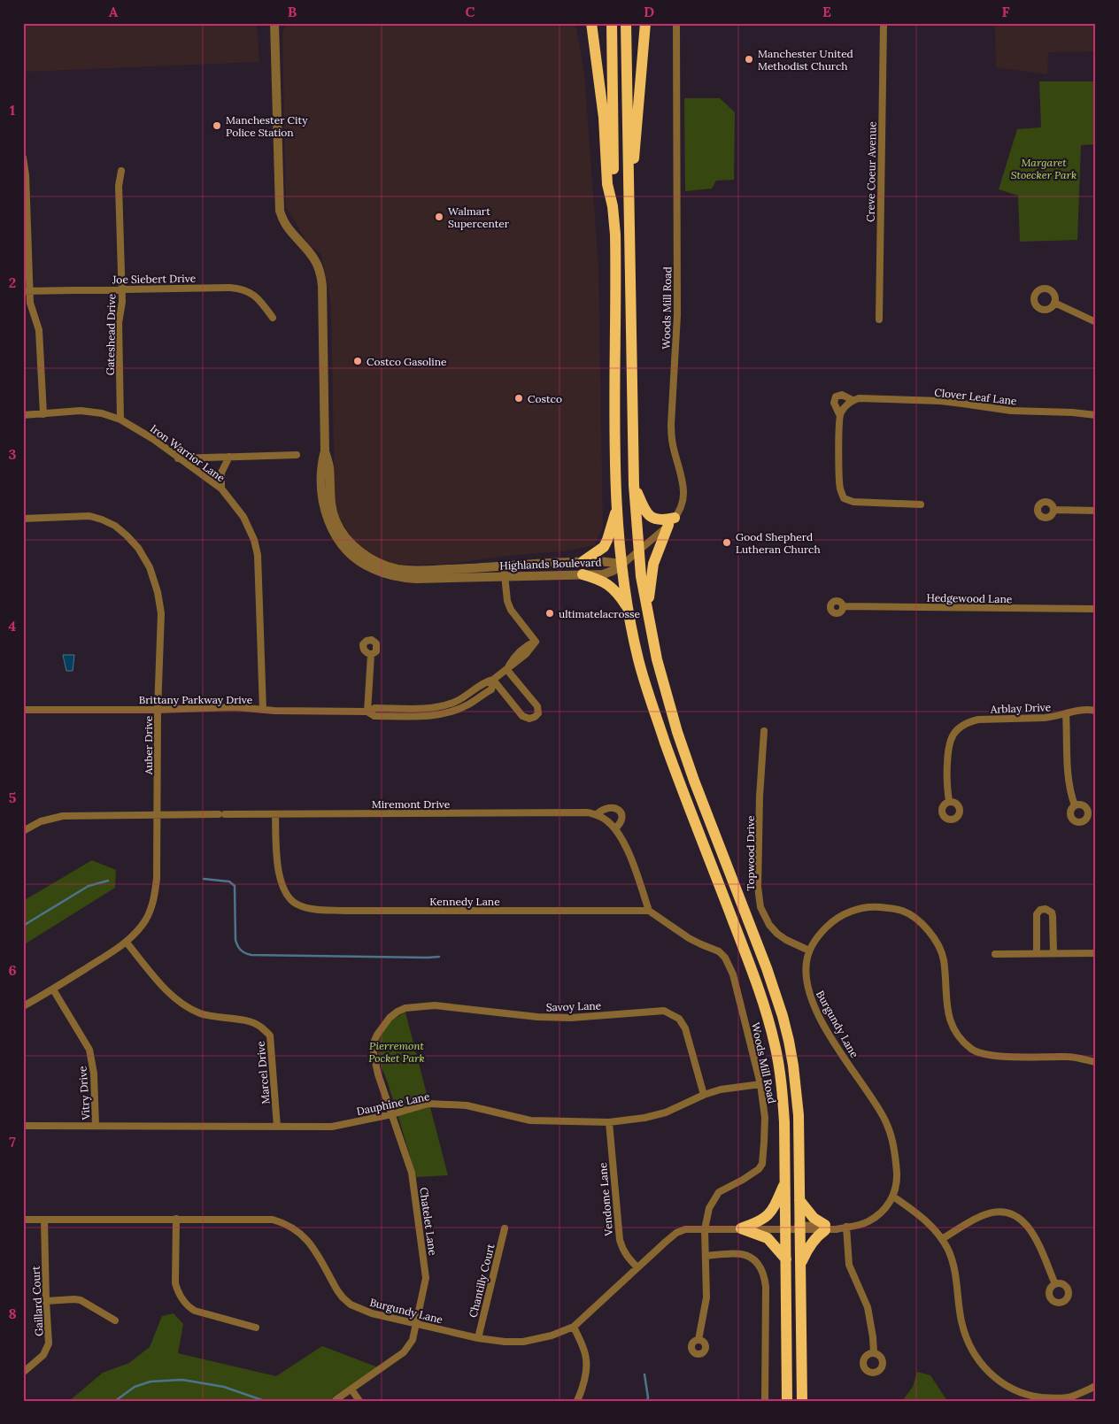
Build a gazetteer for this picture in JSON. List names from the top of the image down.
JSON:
{
  "streets": {
    "street": [
      "Creve Coeur Avenue",
      "Joe Siebert Drive",
      "Woods Mill Road",
      "Gateshead Drive",
      "Clover Leaf Lane",
      "Iron Warrior Lane",
      "Highlands Boulevard",
      "Hedgewood Lane",
      "Brittany Parkway Drive",
      "Arblay Drive",
      "Auber Drive",
      "Miremont Drive",
      "Topwood Drive",
      "Kennedy Lane",
      "Savoy Lane",
      "Burgundy Lane",
      "Marcel Drive",
      "Vitry Drive",
      "Dauphine Lane",
      "Vendome Lane",
      "Chatelet Lane",
      "Chantilly Court",
      "Gaillard Court"
    ]
  },
  "crossings": [
    ["Joe Siebert Drive", "Gateshead Drive"],
    ["Woods Mill Road", "Highlands Boulevard"],
    ["Woods Mill Road", "Kennedy Lane"],
    ["Woods Mill Road", "Burgundy Lane"],
    ["Woods Mill Road", "Dauphine Lane"],
    ["Gateshead Drive", "Iron Warrior Lane"],
    ["Iron Warrior Lane", "Brittany Parkway Drive"],
    ["Highlands Boulevard", "Brittany Parkway Drive"],
    ["Brittany Parkway Drive", "Auber Drive"],
    ["Auber Drive", "Miremont Drive"],
    ["Auber Drive", "Marcel Drive"],
    ["Auber Drive", "Vitry Drive"],
    ["Miremont Drive", "Kennedy Lane"],
    ["Topwood Drive", "Burgundy Lane"],
    ["Savoy Lane", "Dauphine Lane"],
    ["Savoy Lane", "Chatelet Lane"],
    ["Burgundy Lane", "Vendome Lane"],
    ["Burgundy Lane", "Chatelet Lane"],
    ["Burgundy Lane", "Chantilly Court"],
    ["Burgundy Lane", "Gaillard Court"],
    ["Marcel Drive", "Dauphine Lane"],
    ["Vitry Drive", "Dauphine Lane"],
    ["Dauphine Lane", "Vendome Lane"],
    ["Dauphine Lane", "Chatelet Lane"]
  ],
  "parks": ["Margaret Stoecker Park", "Pierremont Pocket Park"],
  "places": [
    "Manchester United Methodist Church",
    "Manchester City Police Station",
    "Walmart Supercenter",
    "Costco Gasoline",
    "Costco",
    "Good Shepherd Lutheran Church",
    "ultimatelacrosse"
  ],
  "grid": {
    "columns": [
      "A",
      "B",
      "C",
      "D",
      "E",
      "F"
    ],
    "rows": [
      "1",
      "2",
      "3",
      "4",
      "5",
      "6",
      "7",
      "8"
    ]
  }
}
